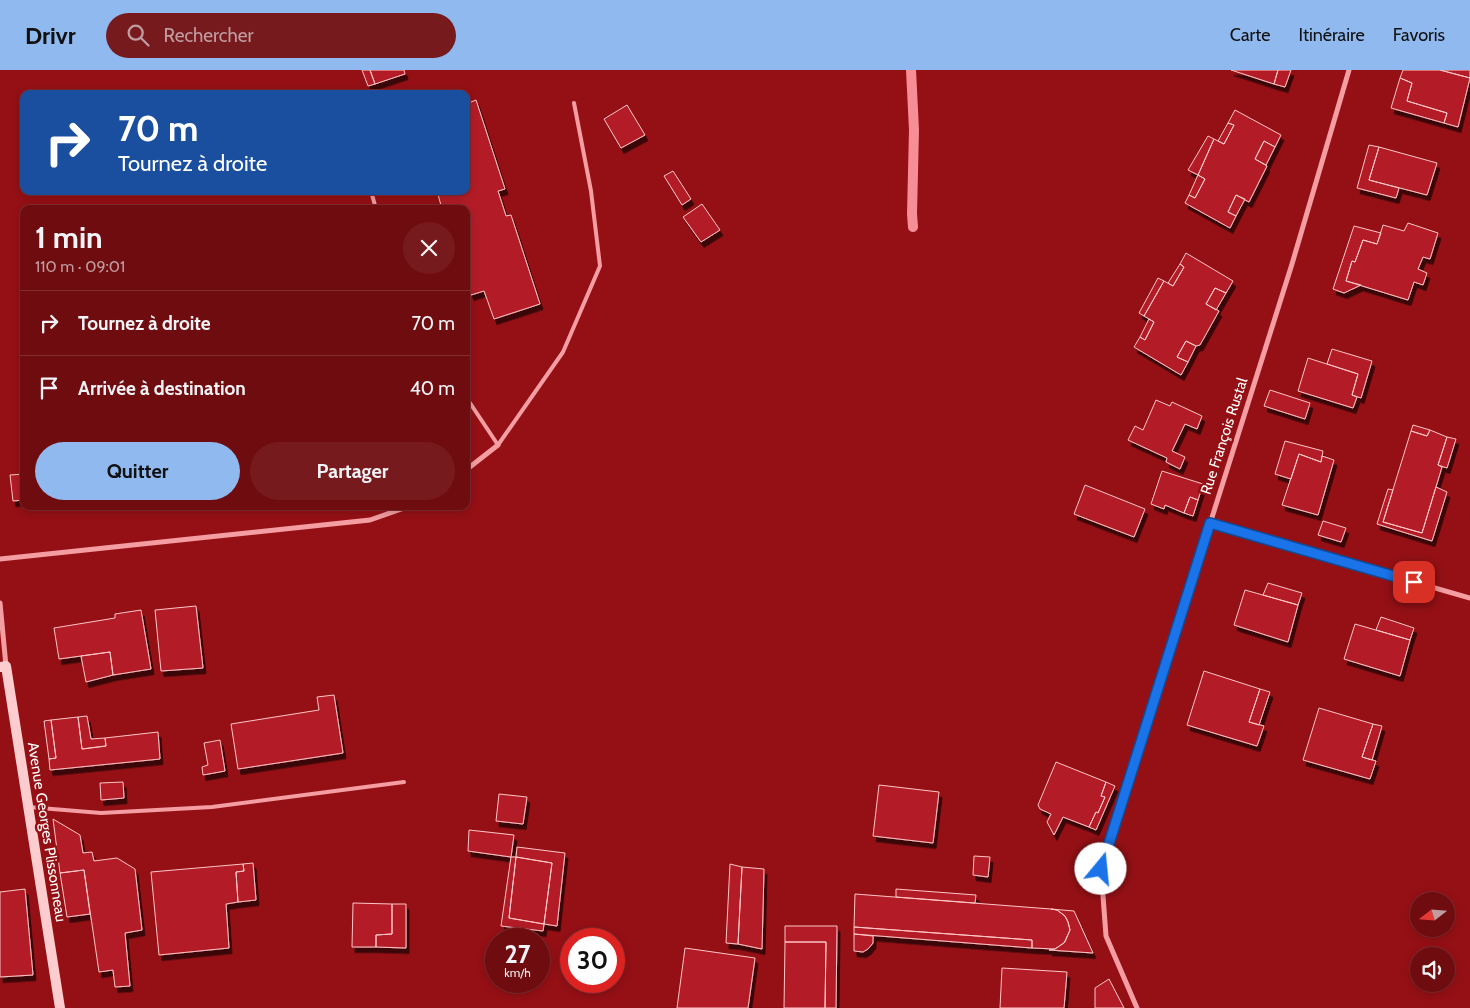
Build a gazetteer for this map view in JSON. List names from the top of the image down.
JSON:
{
  "streets": {
    "street": ["Rue François Rustal", "Avenue Georges Plissonneau"]
  },
  "north": "left",
  "page": {
    "header": "Drivr",
    "search": "Rechercher",
    "nav": ["Carte", "Itinéraire", "Favoris"],
    "turn": ["70 m", "Tournez à droite"],
    "heading": ["1 min", "110 m · 09:01"],
    "list": [
      {
        "name": "Tournez à droite",
        "value": "70 m"
      },
      {
        "name": "Arrivée à destination",
        "value": "40 m"
      }
    ],
    "buttons": ["Quitter", "Partager"],
    "speed": "27 km/h",
    "limit": "30"
  }
}
